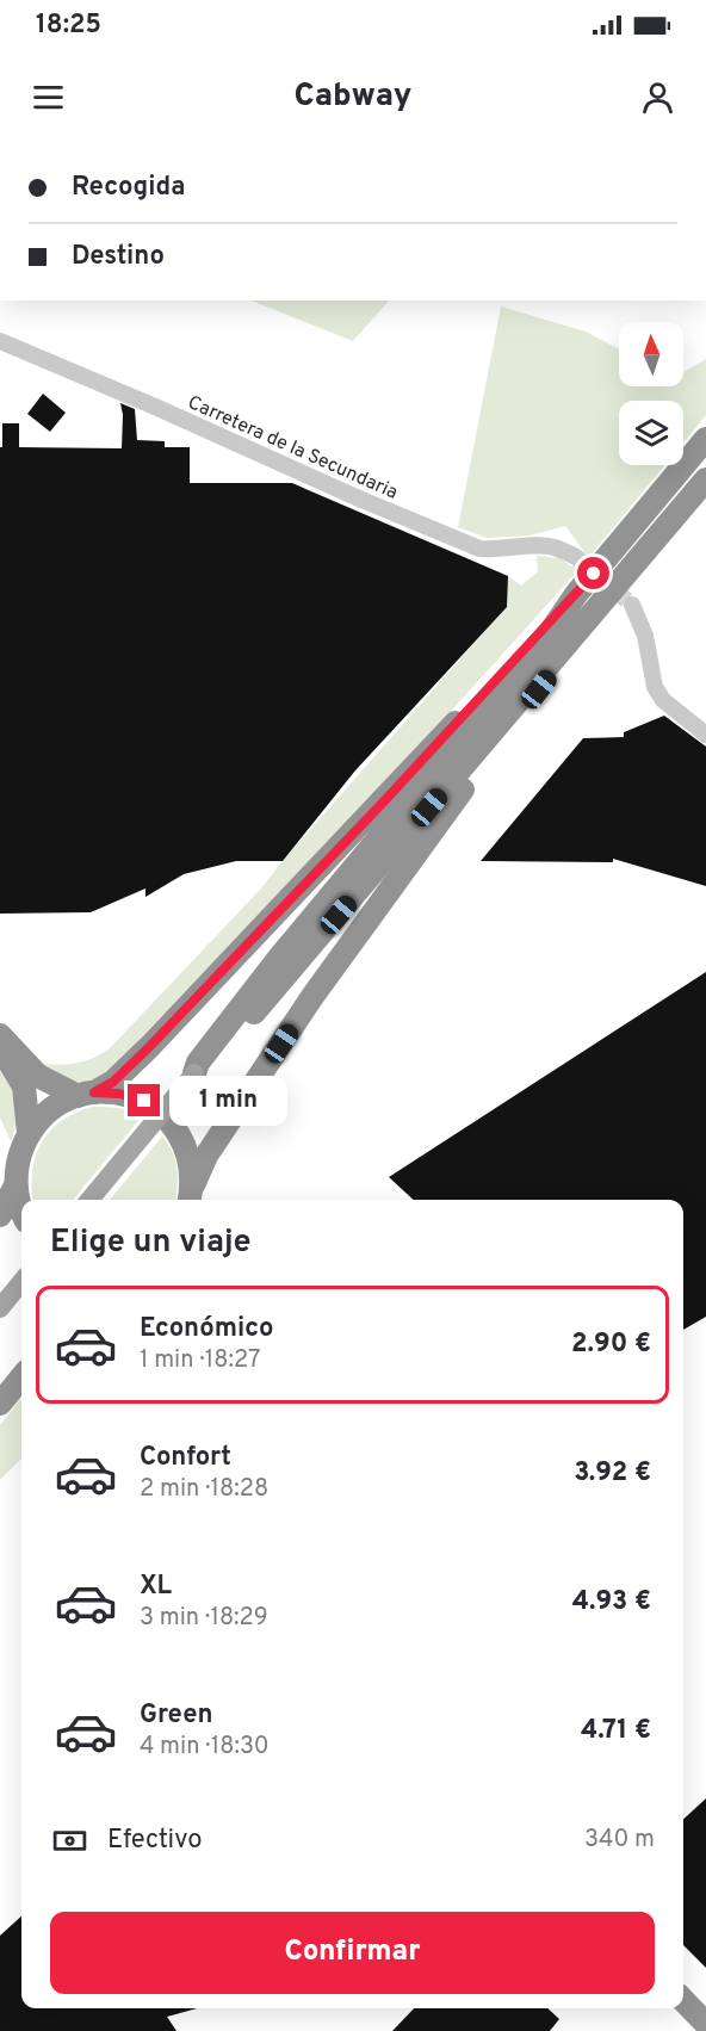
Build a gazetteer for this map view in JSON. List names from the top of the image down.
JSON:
{
  "streets": {
    "street": ["Carretera de la Secundaria"]
  },
  "north": "top",
  "page": {
    "status": "18:25",
    "header": "Cabway",
    "banner": ["Recogida", "Destino"],
    "bubble": "1 min",
    "heading": "Elige un viaje",
    "list": [
      {
        "name": "Económico",
        "note": "1 min · 18:27",
        "value": "2.90 €"
      },
      {
        "name": "Confort",
        "note": "2 min · 18:28",
        "value": "3.92 €"
      },
      {
        "name": "XL",
        "note": "3 min · 18:29",
        "value": "4.93 €"
      },
      {
        "name": "Green",
        "note": "4 min · 18:30",
        "value": "4.71 €"
      }
    ],
    "pay": ["Efectivo", "340 m"],
    "buttons": "Confirmar"
  }
}
